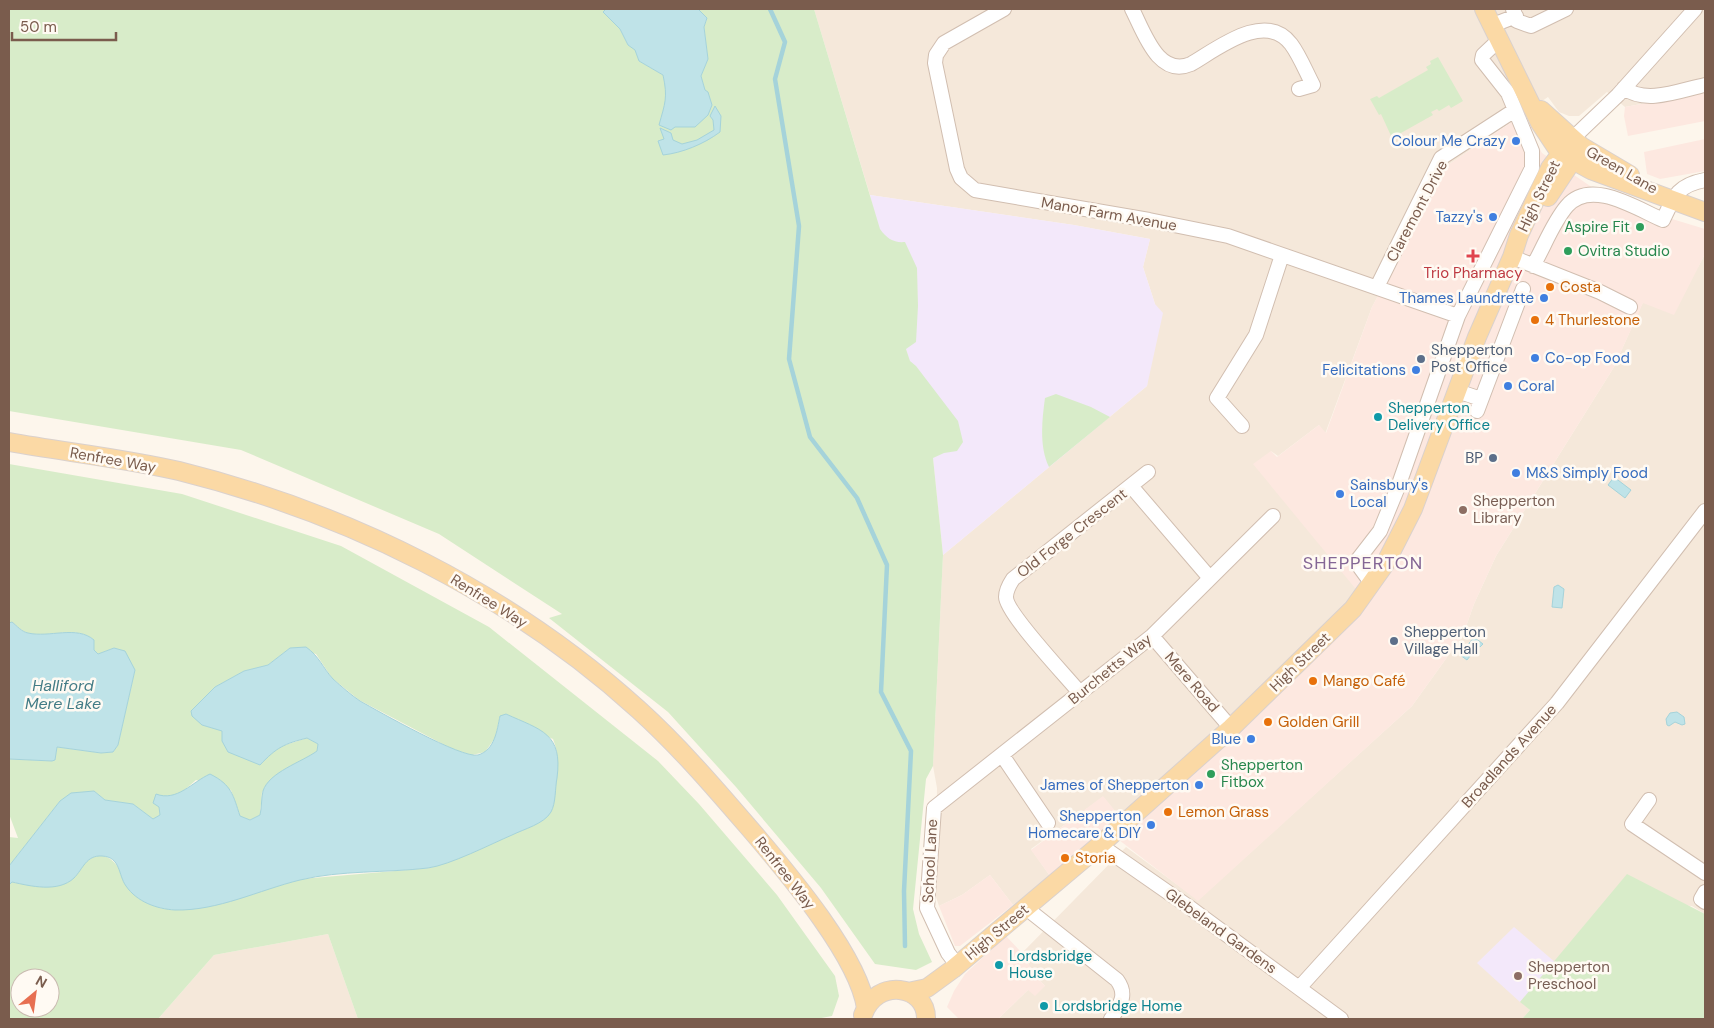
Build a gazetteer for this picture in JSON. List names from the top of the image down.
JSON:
{
  "streets": {
    "main road": ["Green Lane", "High Street", "Renfree Way"],
    "street": [
      "Claremont Drive",
      "Manor Farm Avenue",
      "Old Forge Crescent",
      "Burchetts Way",
      "Mere Road",
      "Broadlands Avenue",
      "School Lane",
      "Glebeland Gardens"
    ]
  },
  "crossings": [
    ["Green Lane", "High Street"],
    ["High Street", "Mere Road"],
    ["High Street", "School Lane"],
    ["High Street", "Glebeland Gardens"],
    ["Claremont Drive", "Manor Farm Avenue"],
    ["Old Forge Crescent", "Burchetts Way"],
    ["Burchetts Way", "Mere Road"],
    ["Burchetts Way", "School Lane"],
    ["Broadlands Avenue", "Glebeland Gardens"]
  ],
  "districts": ["SHEPPERTON"],
  "water": ["Halliford Mere Lake"],
  "places": {
    "other": [
      "Colour Me Crazy",
      "Tazzy's",
      "Aspire Fit",
      "Ovitra Studio",
      "Costa",
      "Thames Laundrette",
      "4 Thurlestone",
      "Co-op Food",
      "Shepperton Post Office",
      "Felicitations",
      "Coral",
      "Shepperton Delivery Office",
      "BP",
      "M&S Simply Food",
      "Sainsbury's Local",
      "Shepperton Library",
      "Shepperton Village Hall",
      "Mango Café",
      "Golden Grill",
      "Blue",
      "Shepperton Fitbox",
      "James of Shepperton",
      "Lemon Grass",
      "Shepperton Homecare & DIY",
      "Storia",
      "Lordsbridge House",
      "Shepperton Preschool",
      "Lordsbridge Home"
    ],
    "health": ["Trio Pharmacy"]
  },
  "scale_bar": "50 m",
  "north": "top right"
}
